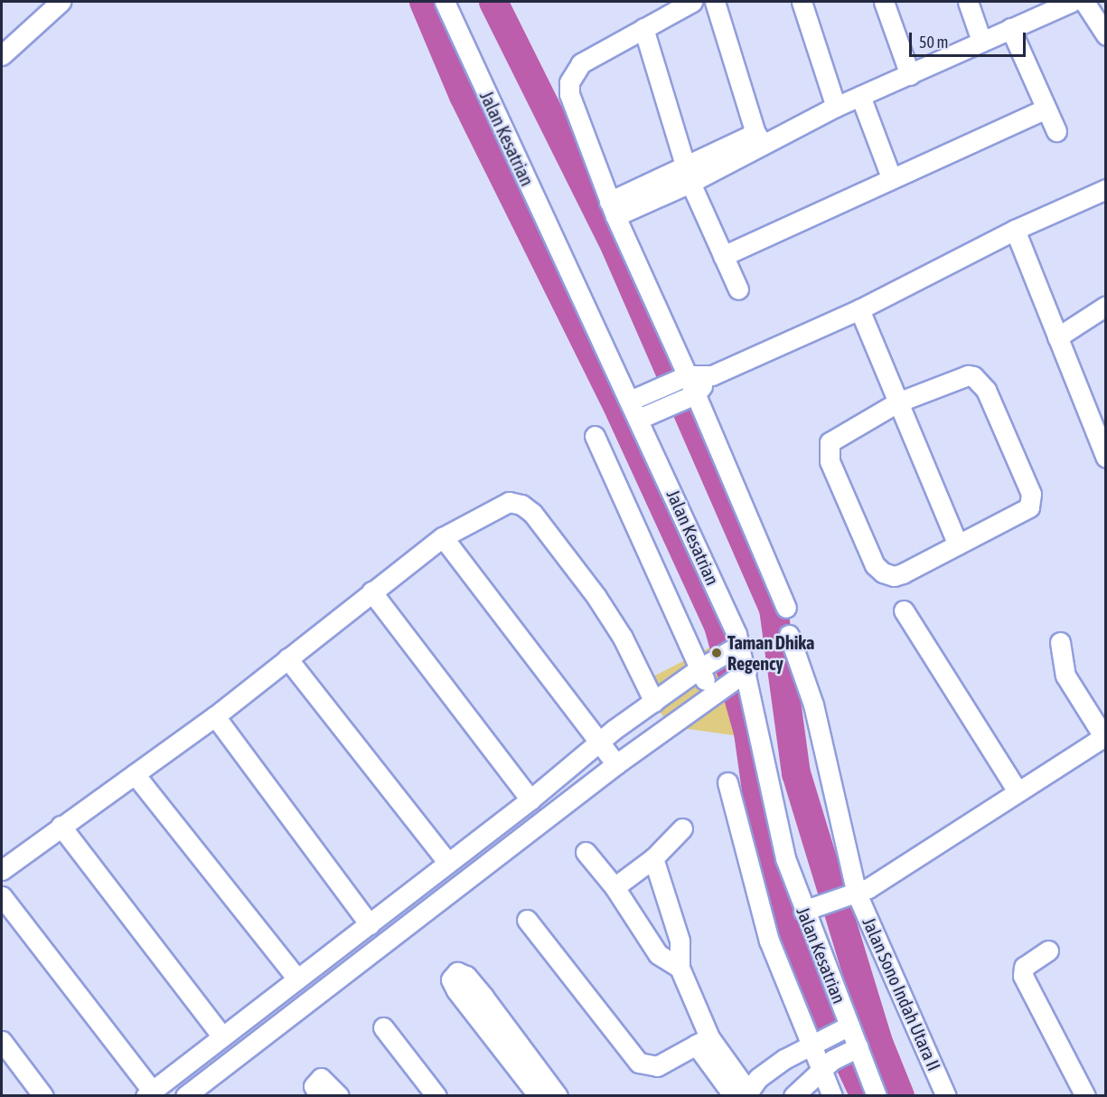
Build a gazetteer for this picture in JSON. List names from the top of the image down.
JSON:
{
  "streets": {
    "street": ["Jalan Kesatrian", "Jalan Sono Indah Utara II"]
  },
  "places": ["Taman Dhika Regency"],
  "scale_bar": "50 m"
}
